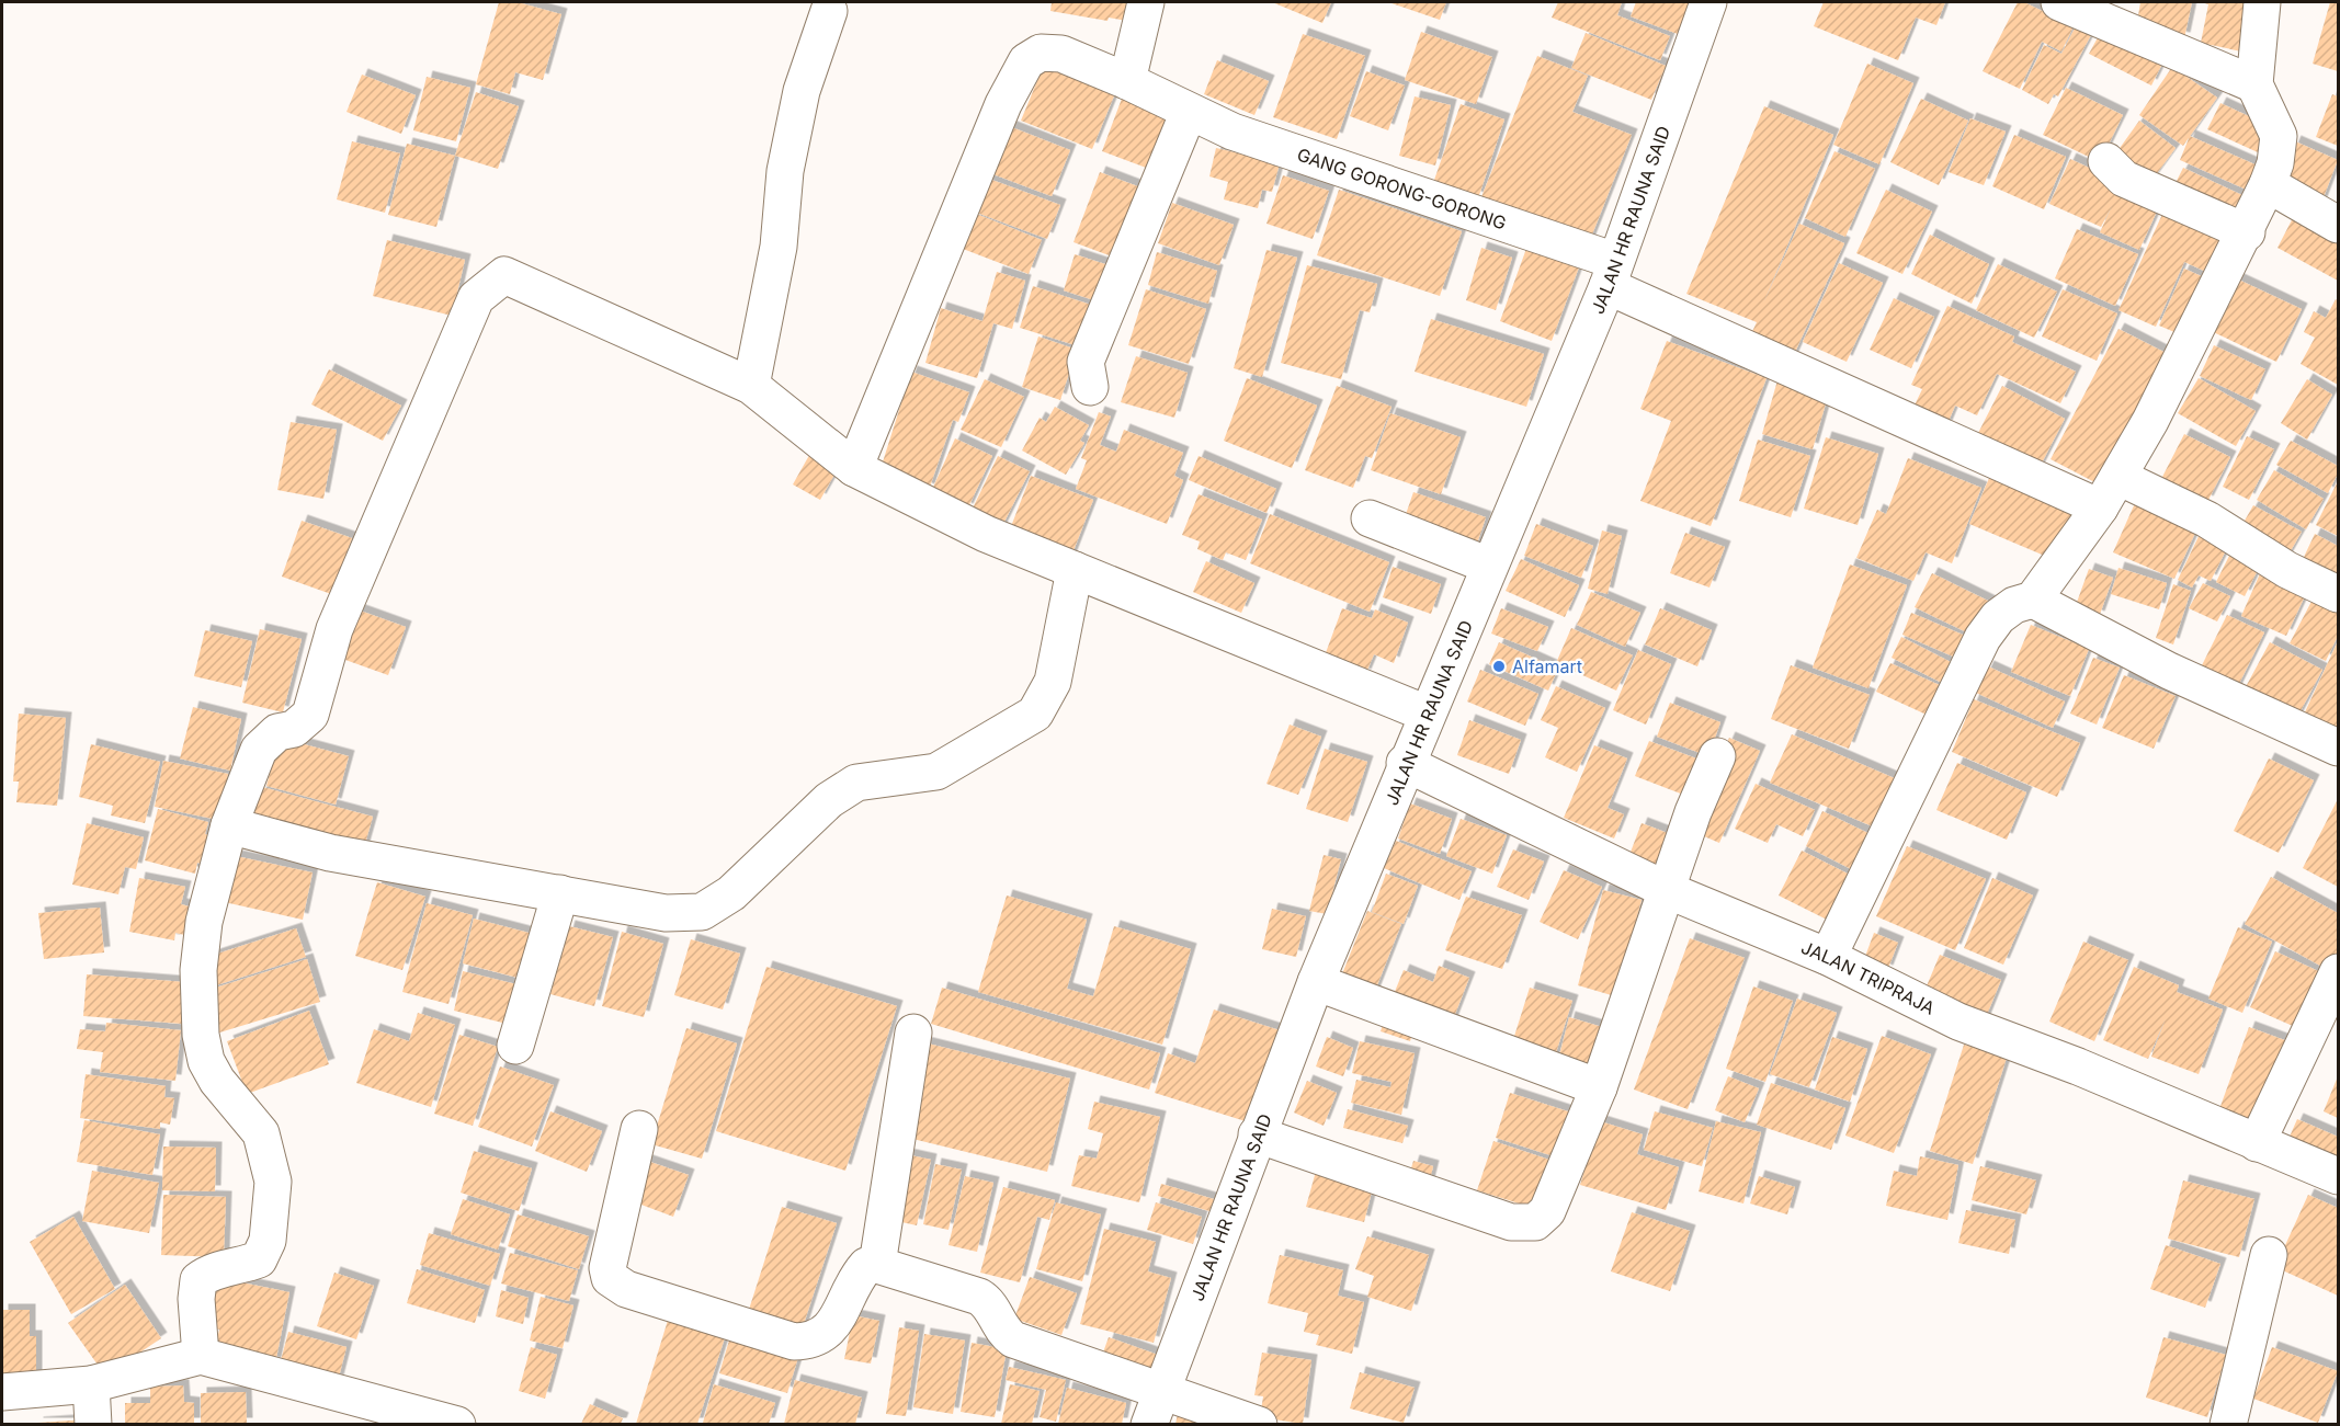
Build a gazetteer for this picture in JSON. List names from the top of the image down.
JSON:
{
  "streets": {
    "street": ["GANG GORONG-GORONG", "JALAN HR RAUNA SAID", "JALAN TRIPRAJA"]
  },
  "crossings": [
    ["GANG GORONG-GORONG", "JALAN HR RAUNA SAID"],
    ["JALAN HR RAUNA SAID", "JALAN TRIPRAJA"]
  ],
  "places": ["Alfamart"]
}
